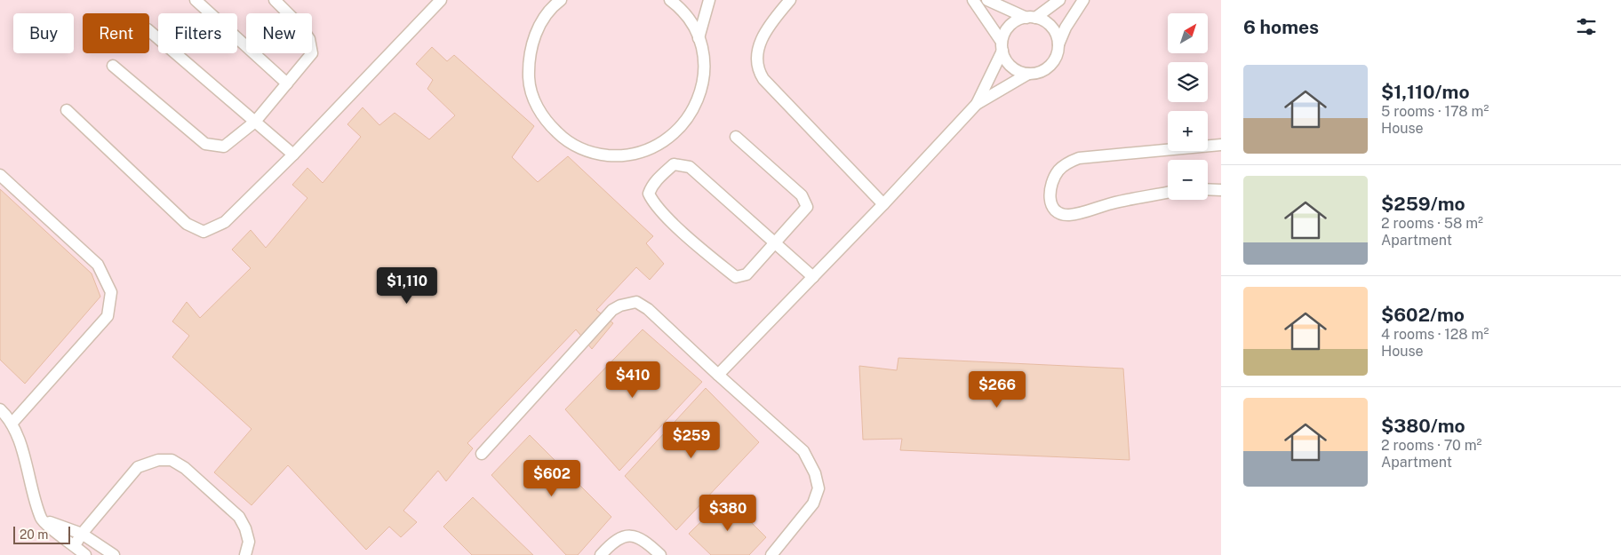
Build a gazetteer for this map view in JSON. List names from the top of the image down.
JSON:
{
  "scale_bar": "20 m",
  "north": "top right",
  "page": {
    "heading": "6 homes",
    "map_buttons": ["+", "−"],
    "chip": [
      "Buy",
      "Rent",
      "Filters",
      "New"
    ],
    "list": [
      {
        "name": "$1,110/mo",
        "note": "5 rooms · 178 m² · House"
      },
      {
        "name": "$259/mo",
        "note": "2 rooms · 58 m² · Apartment"
      },
      {
        "name": "$602/mo",
        "note": "4 rooms · 128 m² · House"
      },
      {
        "name": "$380/mo",
        "note": "2 rooms · 70 m² · Apartment"
      }
    ],
    "price": [
      "$1,110",
      "$410",
      "$266",
      "$259",
      "$602",
      "$380"
    ],
    "scale": "20 m"
  }
}
